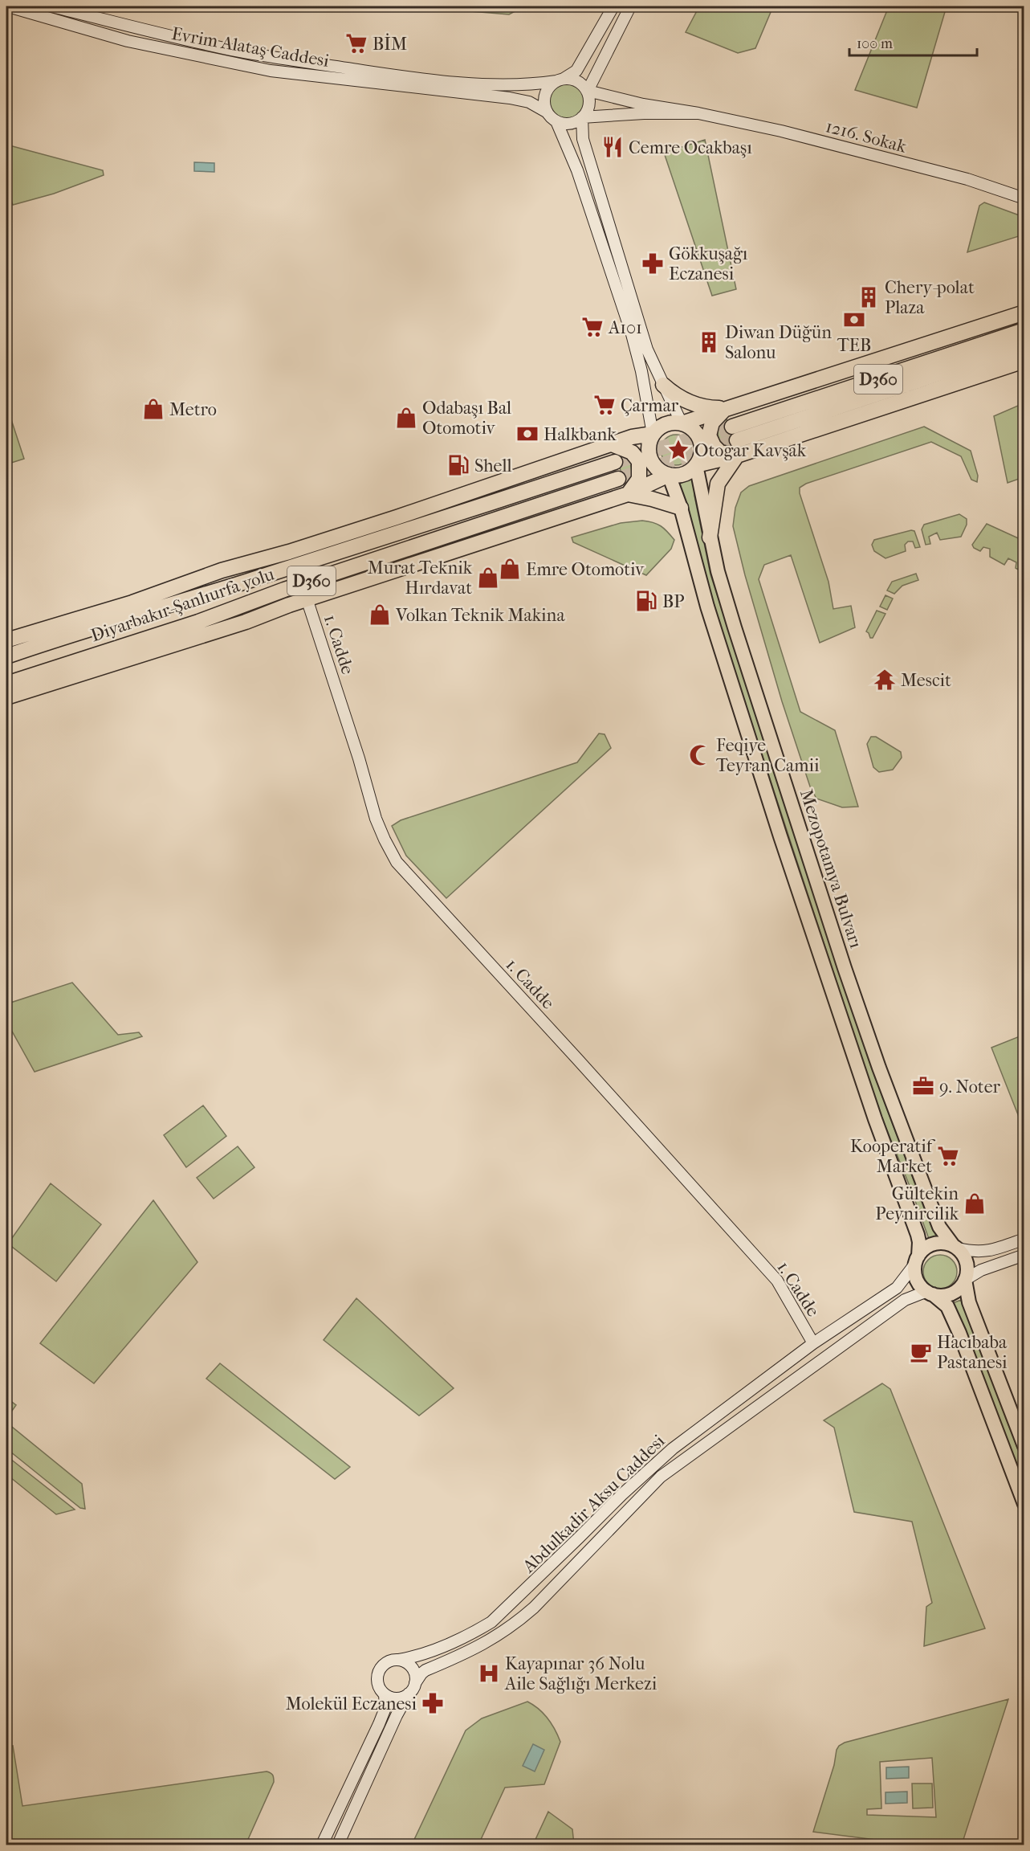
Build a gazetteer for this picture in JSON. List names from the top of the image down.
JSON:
{
  "streets": {
    "highway": ["D360", "Diyarbakır-Şanlıurfa yolu"],
    "main road": [
      "Evrim Alataş Caddesi",
      "1216. Sokak",
      "1. Cadde",
      "Mezopotamya Bulvarı",
      "Abdulkadir Aksu Caddesi"
    ]
  },
  "crossings": [
    ["1. Cadde", "Abdulkadir Aksu Caddesi"],
    ["Mezopotamya Bulvarı", "Abdulkadir Aksu Caddesi"]
  ],
  "places": {
    "supermarket": [
      "BİM",
      "A101",
      "Çarmar",
      "Kooperatif Market"
    ],
    "restaurant": ["Cemre Ocakbaşı"],
    "pharmacy": ["Gökkuşağı Eczanesi", "Molekül Eczanesi"],
    "building": ["Chery-polat Plaza", "Diwan Düğün Salonu"],
    "bank": ["TEB", "Halkbank"],
    "shop": [
      "Metro",
      "Odabaşı Bal Otomotiv",
      "Emre Otomotiv",
      "Murat Teknik Hırdavat",
      "Volkan Teknik Makina",
      "Gültekin Peynircilik"
    ],
    "place": ["Otogar Kavşak"],
    "fuel station": ["Shell", "BP"],
    "temple": ["Mescit"],
    "mosque": ["Feqiye Teyran Camii"],
    "office": ["9. Noter"],
    "cafe": ["Hacıbaba Pastanesi"],
    "hospital": ["Kayapınar 36 Nolu Aile Sağlığı Merkezi"]
  },
  "scale_bar": "100 m"
}
